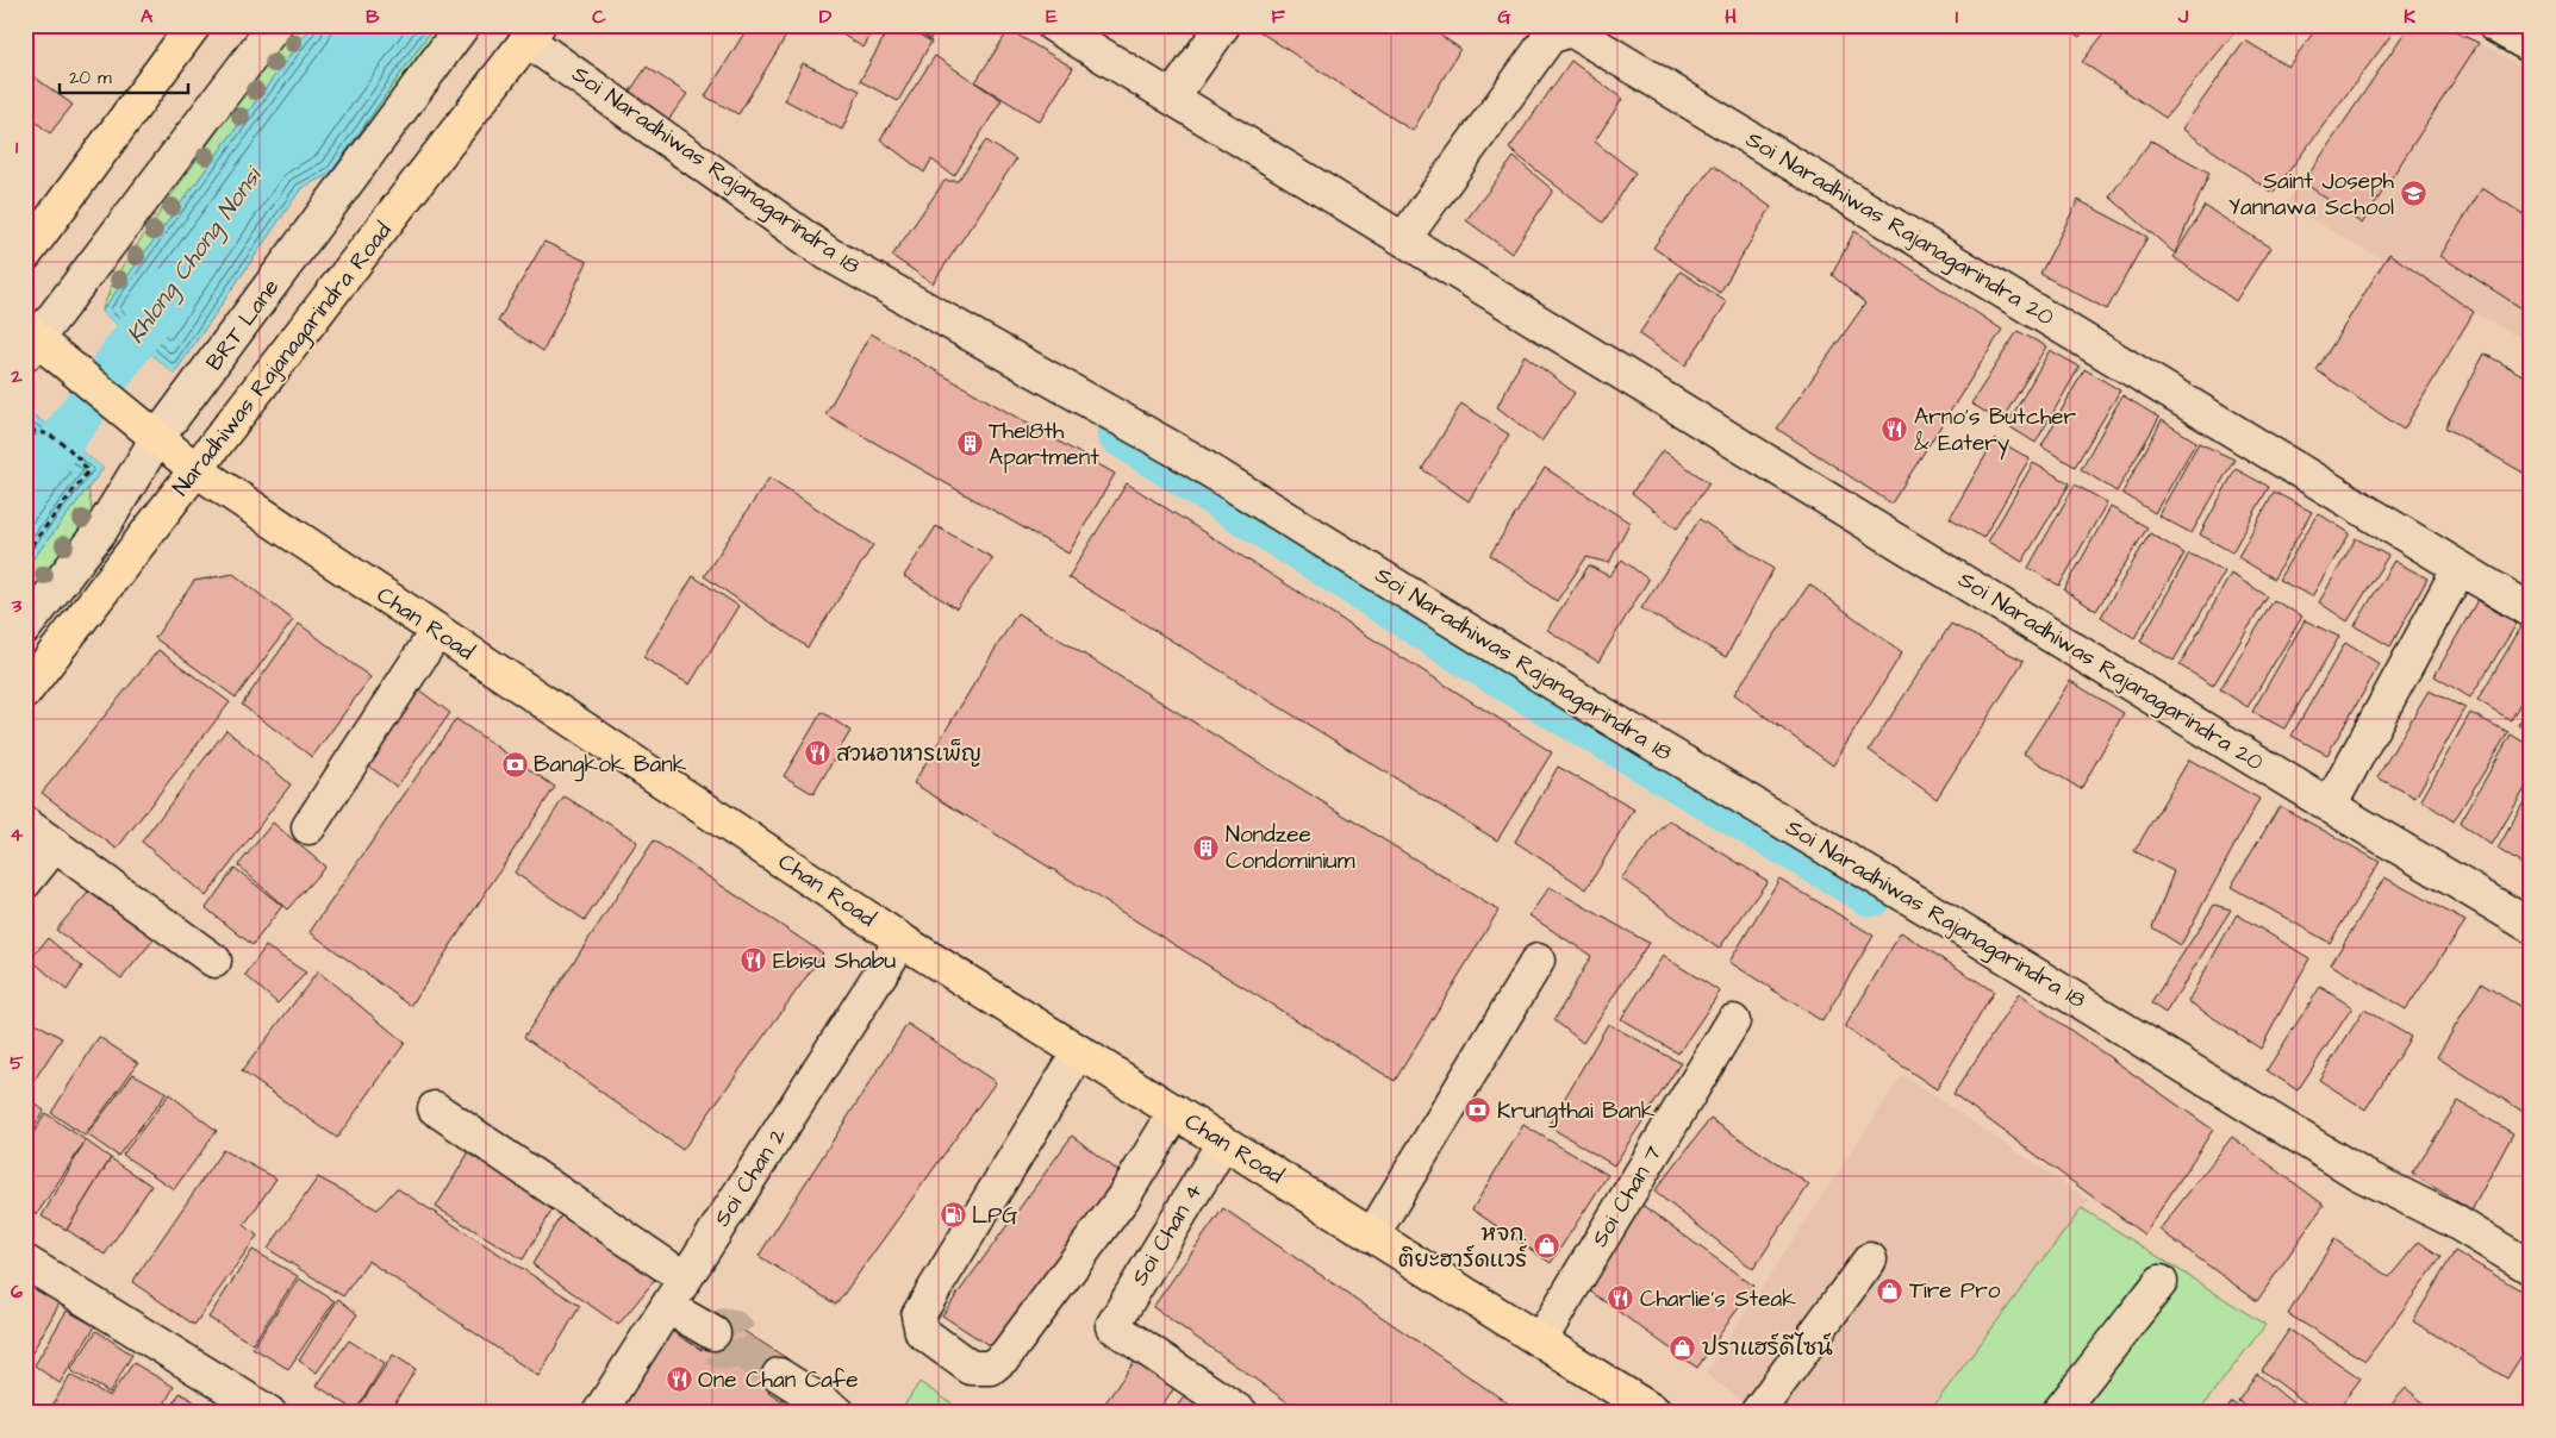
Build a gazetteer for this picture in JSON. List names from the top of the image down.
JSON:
{
  "streets": {
    "main road": ["Naradhiwas Rajanagarindra Road", "Chan Road"],
    "street": [
      "Soi Naradhiwas Rajanagarindra 18",
      "Soi Naradhiwas Rajanagarindra 20",
      "BRT Lane",
      "Soi Chan 2",
      "Soi Chan 7",
      "Soi Chan 4"
    ]
  },
  "crossings": [
    ["Soi Naradhiwas Rajanagarindra 18", "Naradhiwas Rajanagarindra Road"],
    ["BRT Lane", "Chan Road"],
    ["Naradhiwas Rajanagarindra Road", "Chan Road"],
    ["Chan Road", "Soi Chan 2"],
    ["Chan Road", "Soi Chan 7"],
    ["Chan Road", "Soi Chan 4"]
  ],
  "water": ["Khlong Chong Nonsi"],
  "places": {
    "school or university": ["Saint Joseph Yannawa School"],
    "restaurant": [
      "Arno's Butcher & Eatery",
      "สวนอาหารเพ็ญ",
      "Ebisu Shabu",
      "Charlie's Steak",
      "One Chan Cafe"
    ],
    "building": ["The18th Apartment", "Nondzee Condominium"],
    "bank": ["Bangkok Bank", "Krungthai Bank"],
    "fuel station": ["LPG"],
    "shop": ["หจก. ติยะฮาร์ดแวร์", "Tire Pro", "ปราแฮร์ดีไซน์"]
  },
  "scale_bar": "20 m",
  "grid": {
    "columns": [
      "A",
      "B",
      "C",
      "D",
      "E",
      "F",
      "G",
      "H",
      "I",
      "J",
      "K"
    ],
    "rows": [
      "1",
      "2",
      "3",
      "4",
      "5",
      "6"
    ]
  }
}
